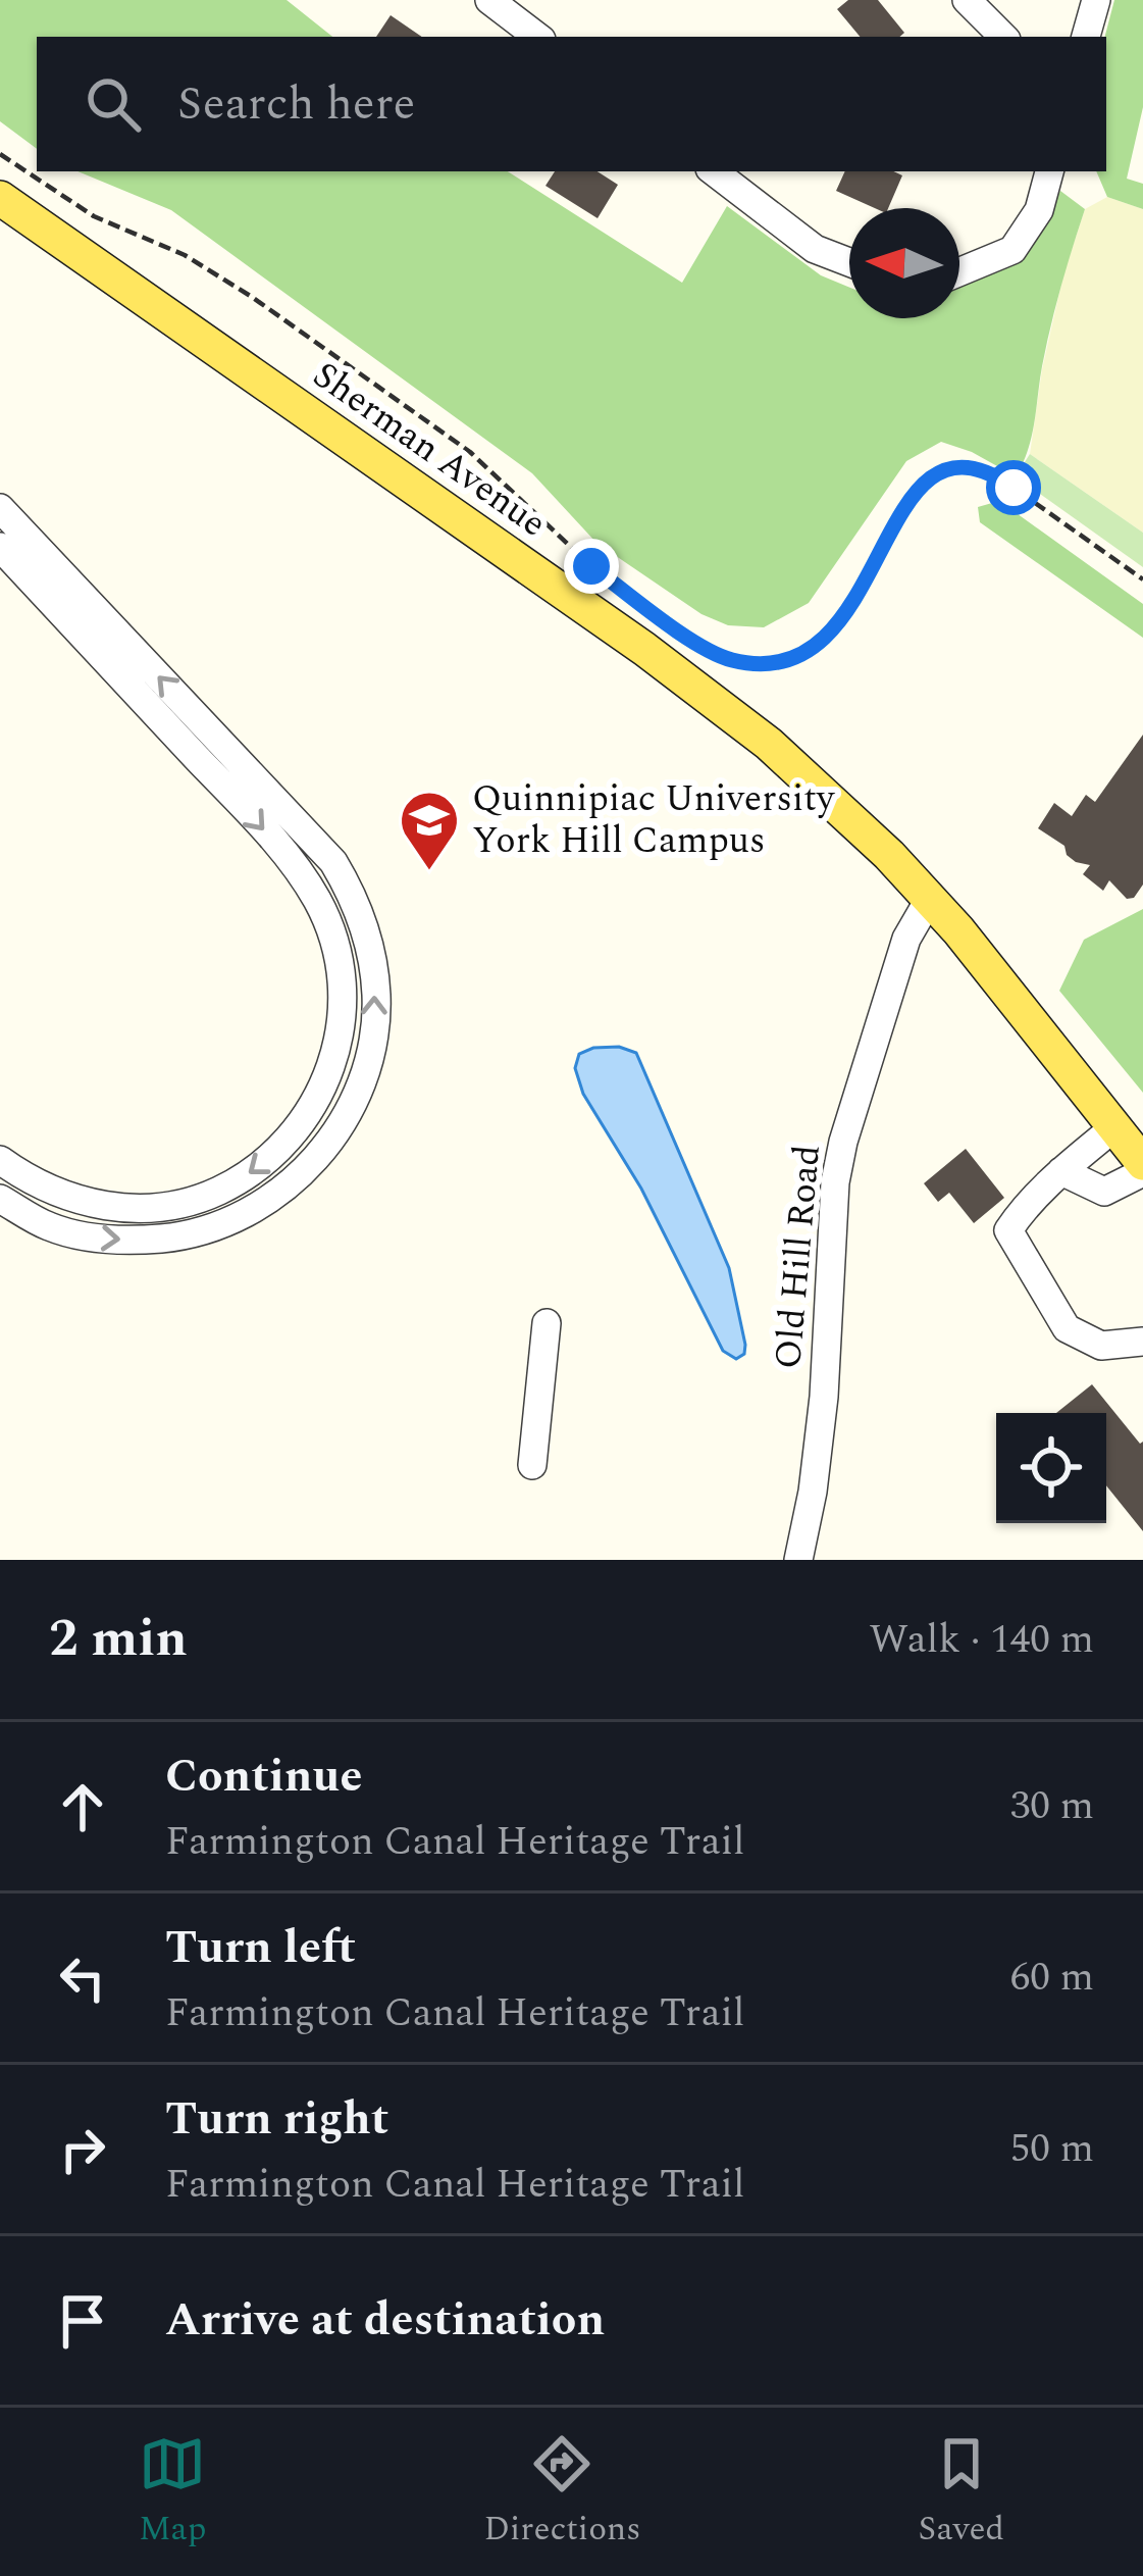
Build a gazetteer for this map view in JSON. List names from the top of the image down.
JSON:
{
  "streets": {
    "main road": ["Sherman Avenue"],
    "street": ["Old Hill Road"]
  },
  "crossings": [
    ["Sherman Avenue", "Old Hill Road"]
  ],
  "places": {
    "school or university": ["Quinnipiac University York Hill Campus"]
  },
  "north": "left",
  "page": {
    "search": "Search here",
    "heading": ["2 min", "Walk · 140 m"],
    "list": [
      ["Continue", "Farmington Canal Heritage Trail", "30 m"],
      ["Turn left", "Farmington Canal Heritage Trail", "60 m"],
      ["Turn right", "Farmington Canal Heritage Trail", "50 m"],
      "Arrive at destination"
    ],
    "nav": ["Map", "Directions", "Saved"]
  }
}
